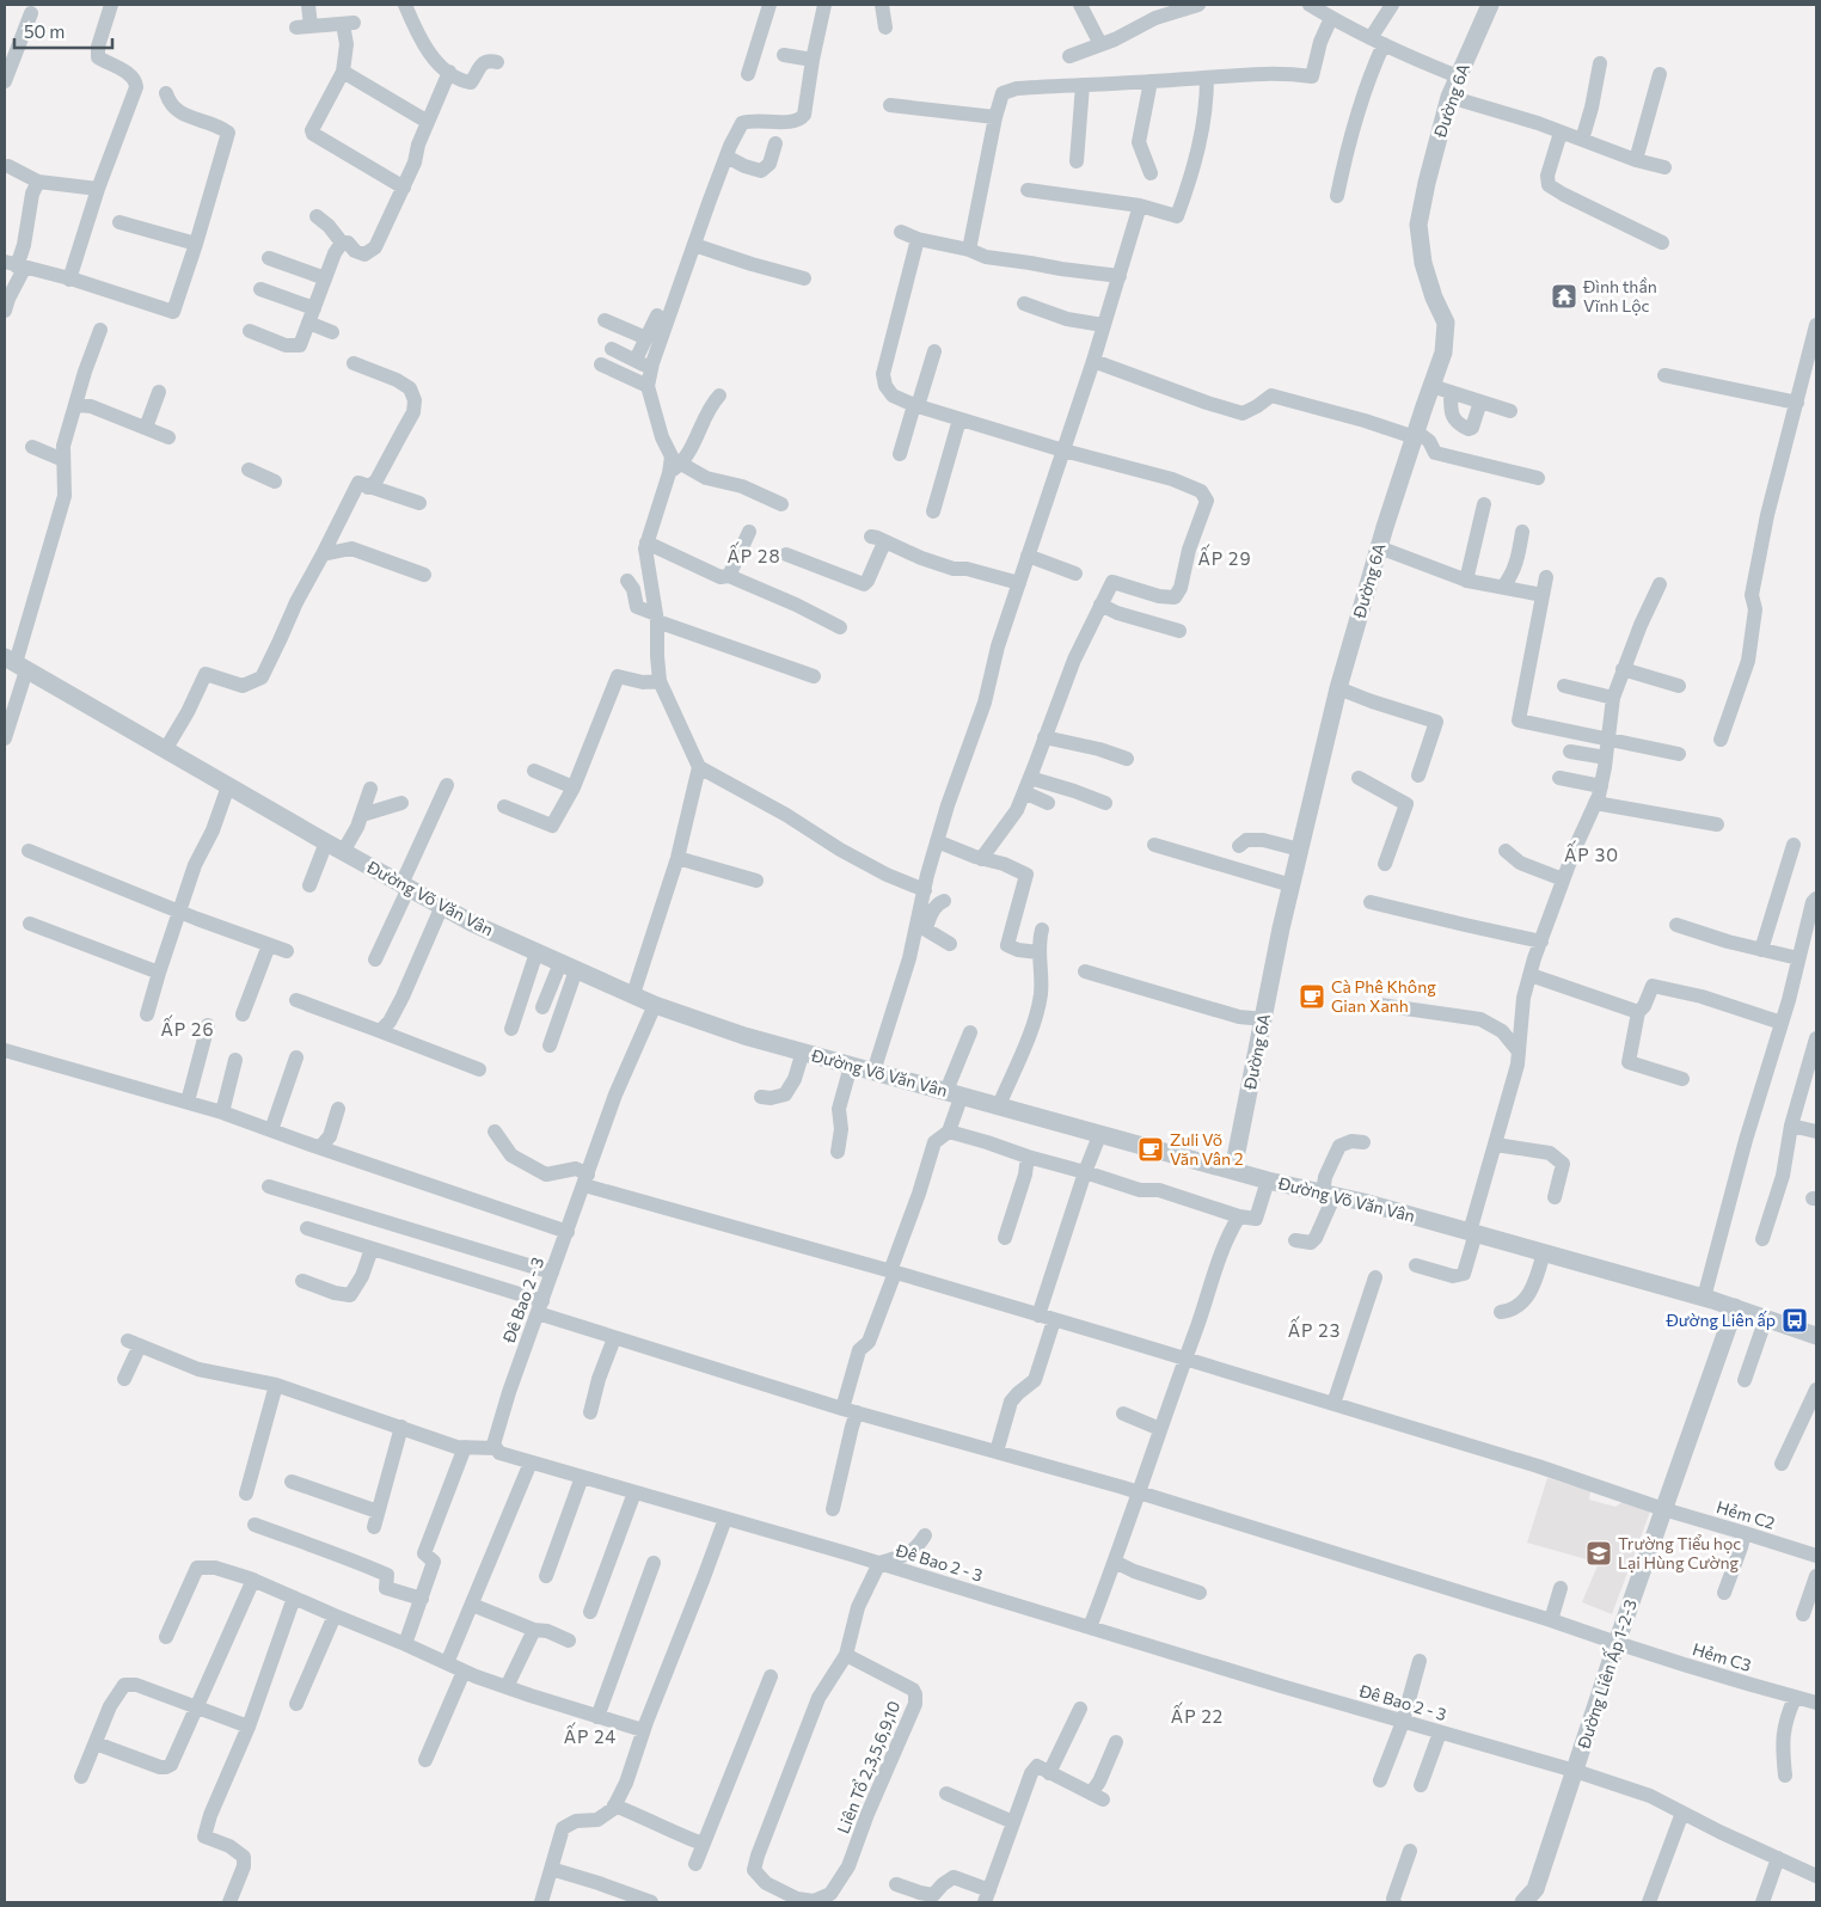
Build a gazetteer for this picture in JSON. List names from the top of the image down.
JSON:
{
  "streets": {
    "street": [
      "Đường 6A",
      "Đường Võ Văn Vân",
      "Đê Bao 2 - 3",
      "Hẻm C2",
      "Hẻm C3",
      "Đường Liên Ấp 1-2-3",
      "Liên Tổ 2,3,5,6,9,10"
    ]
  },
  "crossings": [
    ["Đường 6A", "Đường Võ Văn Vân"],
    ["Đường Võ Văn Vân", "Đê Bao 2 - 3"],
    ["Đường Võ Văn Vân", "Đường Liên Ấp 1-2-3"],
    ["Đê Bao 2 - 3", "Hẻm C2"],
    ["Đê Bao 2 - 3", "Hẻm C3"],
    ["Đê Bao 2 - 3", "Đường Liên Ấp 1-2-3"],
    ["Đê Bao 2 - 3", "Liên Tổ 2,3,5,6,9,10"],
    ["Hẻm C2", "Đường Liên Ấp 1-2-3"],
    ["Hẻm C3", "Đường Liên Ấp 1-2-3"]
  ],
  "districts": [
    "ẤP 28",
    "ẤP 29",
    "ẤP 30",
    "ẤP 26",
    "ẤP 23",
    "ẤP 22",
    "ẤP 24"
  ],
  "places": {
    "temple": ["Đình thần Vĩnh Lộc"],
    "cafe": ["Cà Phê Không Gian Xanh", "Zuli Võ Văn Vân 2"],
    "bus stop": ["Đường Liên ấp"],
    "school or university": ["Trường Tiểu học Lại Hùng Cường"]
  },
  "scale_bar": "50 m"
}
